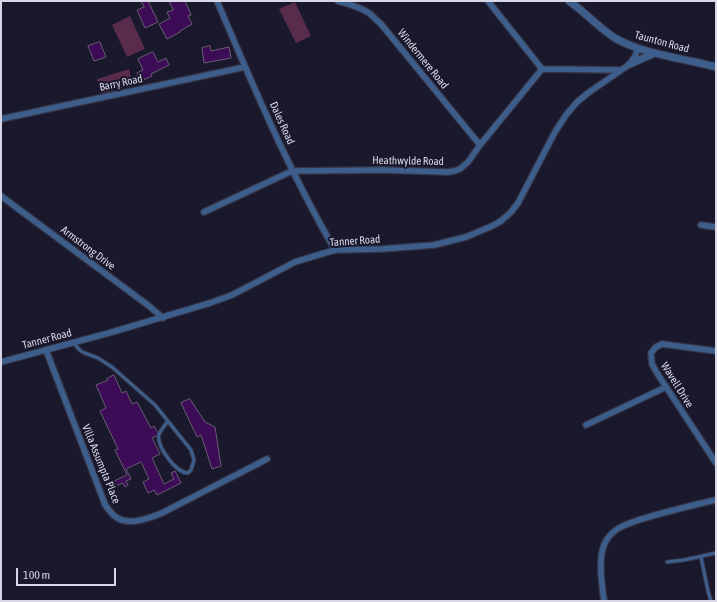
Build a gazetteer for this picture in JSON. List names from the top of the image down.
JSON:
{
  "streets": {
    "street": [
      "Taunton Road",
      "Windermere Road",
      "Barry Road",
      "Dales Road",
      "Heathwylde Road",
      "Tanner Road",
      "Armstrong Drive",
      "Wavell Drive",
      "Villa Assumpta Place"
    ]
  },
  "crossings": [
    ["Taunton Road", "Tanner Road"],
    ["Windermere Road", "Heathwylde Road"],
    ["Barry Road", "Dales Road"],
    ["Dales Road", "Heathwylde Road"],
    ["Dales Road", "Tanner Road"],
    ["Tanner Road", "Armstrong Drive"],
    ["Tanner Road", "Villa Assumpta Place"]
  ],
  "scale_bar": "100 m"
}
